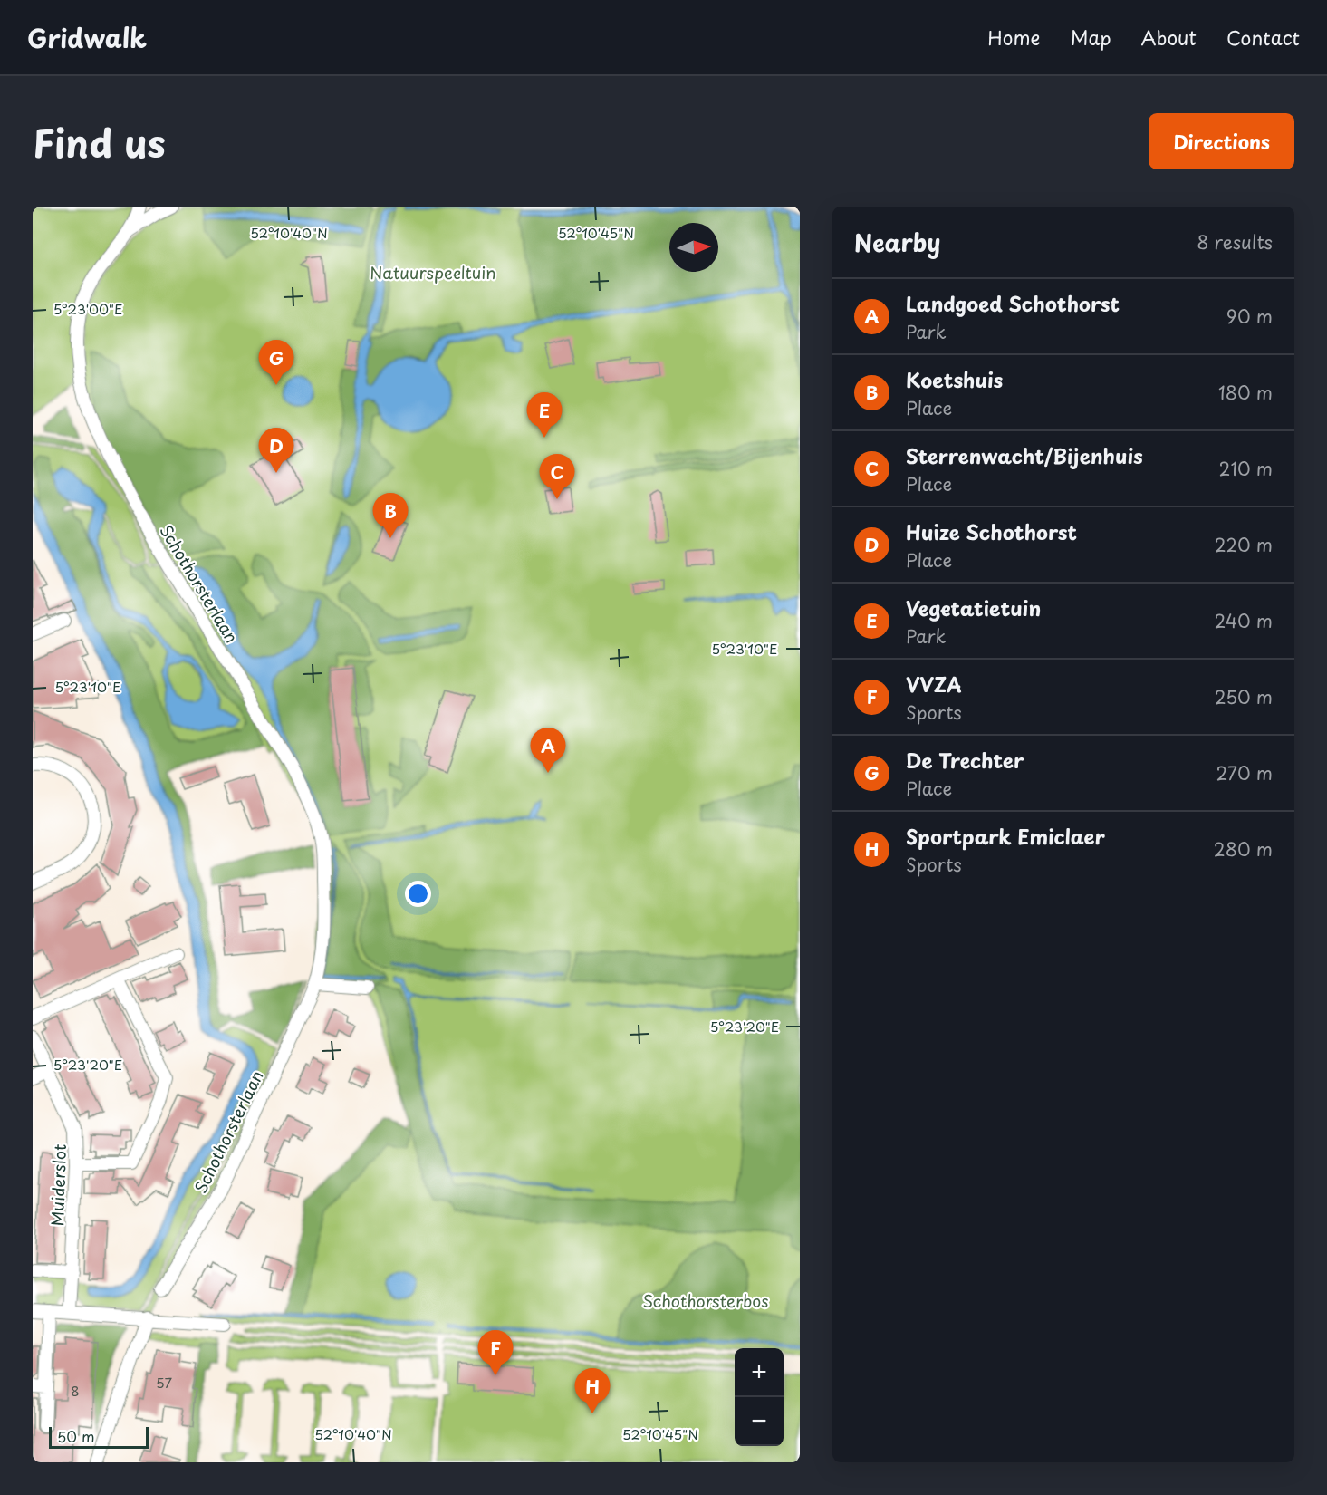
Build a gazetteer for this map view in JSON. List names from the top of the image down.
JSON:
{
  "streets": {
    "street": ["Schothorsterlaan", "Muiderslot"]
  },
  "parks": ["Natuurspeeltuin", "Schothorsterbos"],
  "house_numbers": ["57", "8"],
  "scale_bar": "50 m",
  "north": "right",
  "page": {
    "header": "Gridwalk",
    "nav": [
      "Home",
      "Map",
      "About",
      "Contact"
    ],
    "title": "Find us",
    "buttons": "Directions",
    "heading": ["Nearby", "8 results"],
    "list": [
      {
        "mark": "A",
        "name": "Landgoed Schothorst",
        "note": "Park",
        "value": "90 m"
      },
      {
        "mark": "B",
        "name": "Koetshuis",
        "note": "Place",
        "value": "180 m"
      },
      {
        "mark": "C",
        "name": "Sterrenwacht/Bijenhuis",
        "note": "Place",
        "value": "210 m"
      },
      {
        "mark": "D",
        "name": "Huize Schothorst",
        "note": "Place",
        "value": "220 m"
      },
      {
        "mark": "E",
        "name": "Vegetatietuin",
        "note": "Park",
        "value": "240 m"
      },
      {
        "mark": "F",
        "name": "VVZA",
        "note": "Sports",
        "value": "250 m"
      },
      {
        "mark": "G",
        "name": "De Trechter",
        "note": "Place",
        "value": "270 m"
      },
      {
        "mark": "H",
        "name": "Sportpark Emiclaer",
        "note": "Sports",
        "value": "280 m"
      }
    ],
    "pins": [
      "G",
      "E",
      "D",
      "C",
      "B",
      "A",
      "F",
      "H"
    ],
    "map_buttons": ["+", "−"],
    "scale": "50 m"
  },
  "coordinates": [
    "52°10'40\"N",
    "52°10'45\"N",
    "5°23'00\"E",
    "5°23'10\"E",
    "5°23'20\"E"
  ]
}
